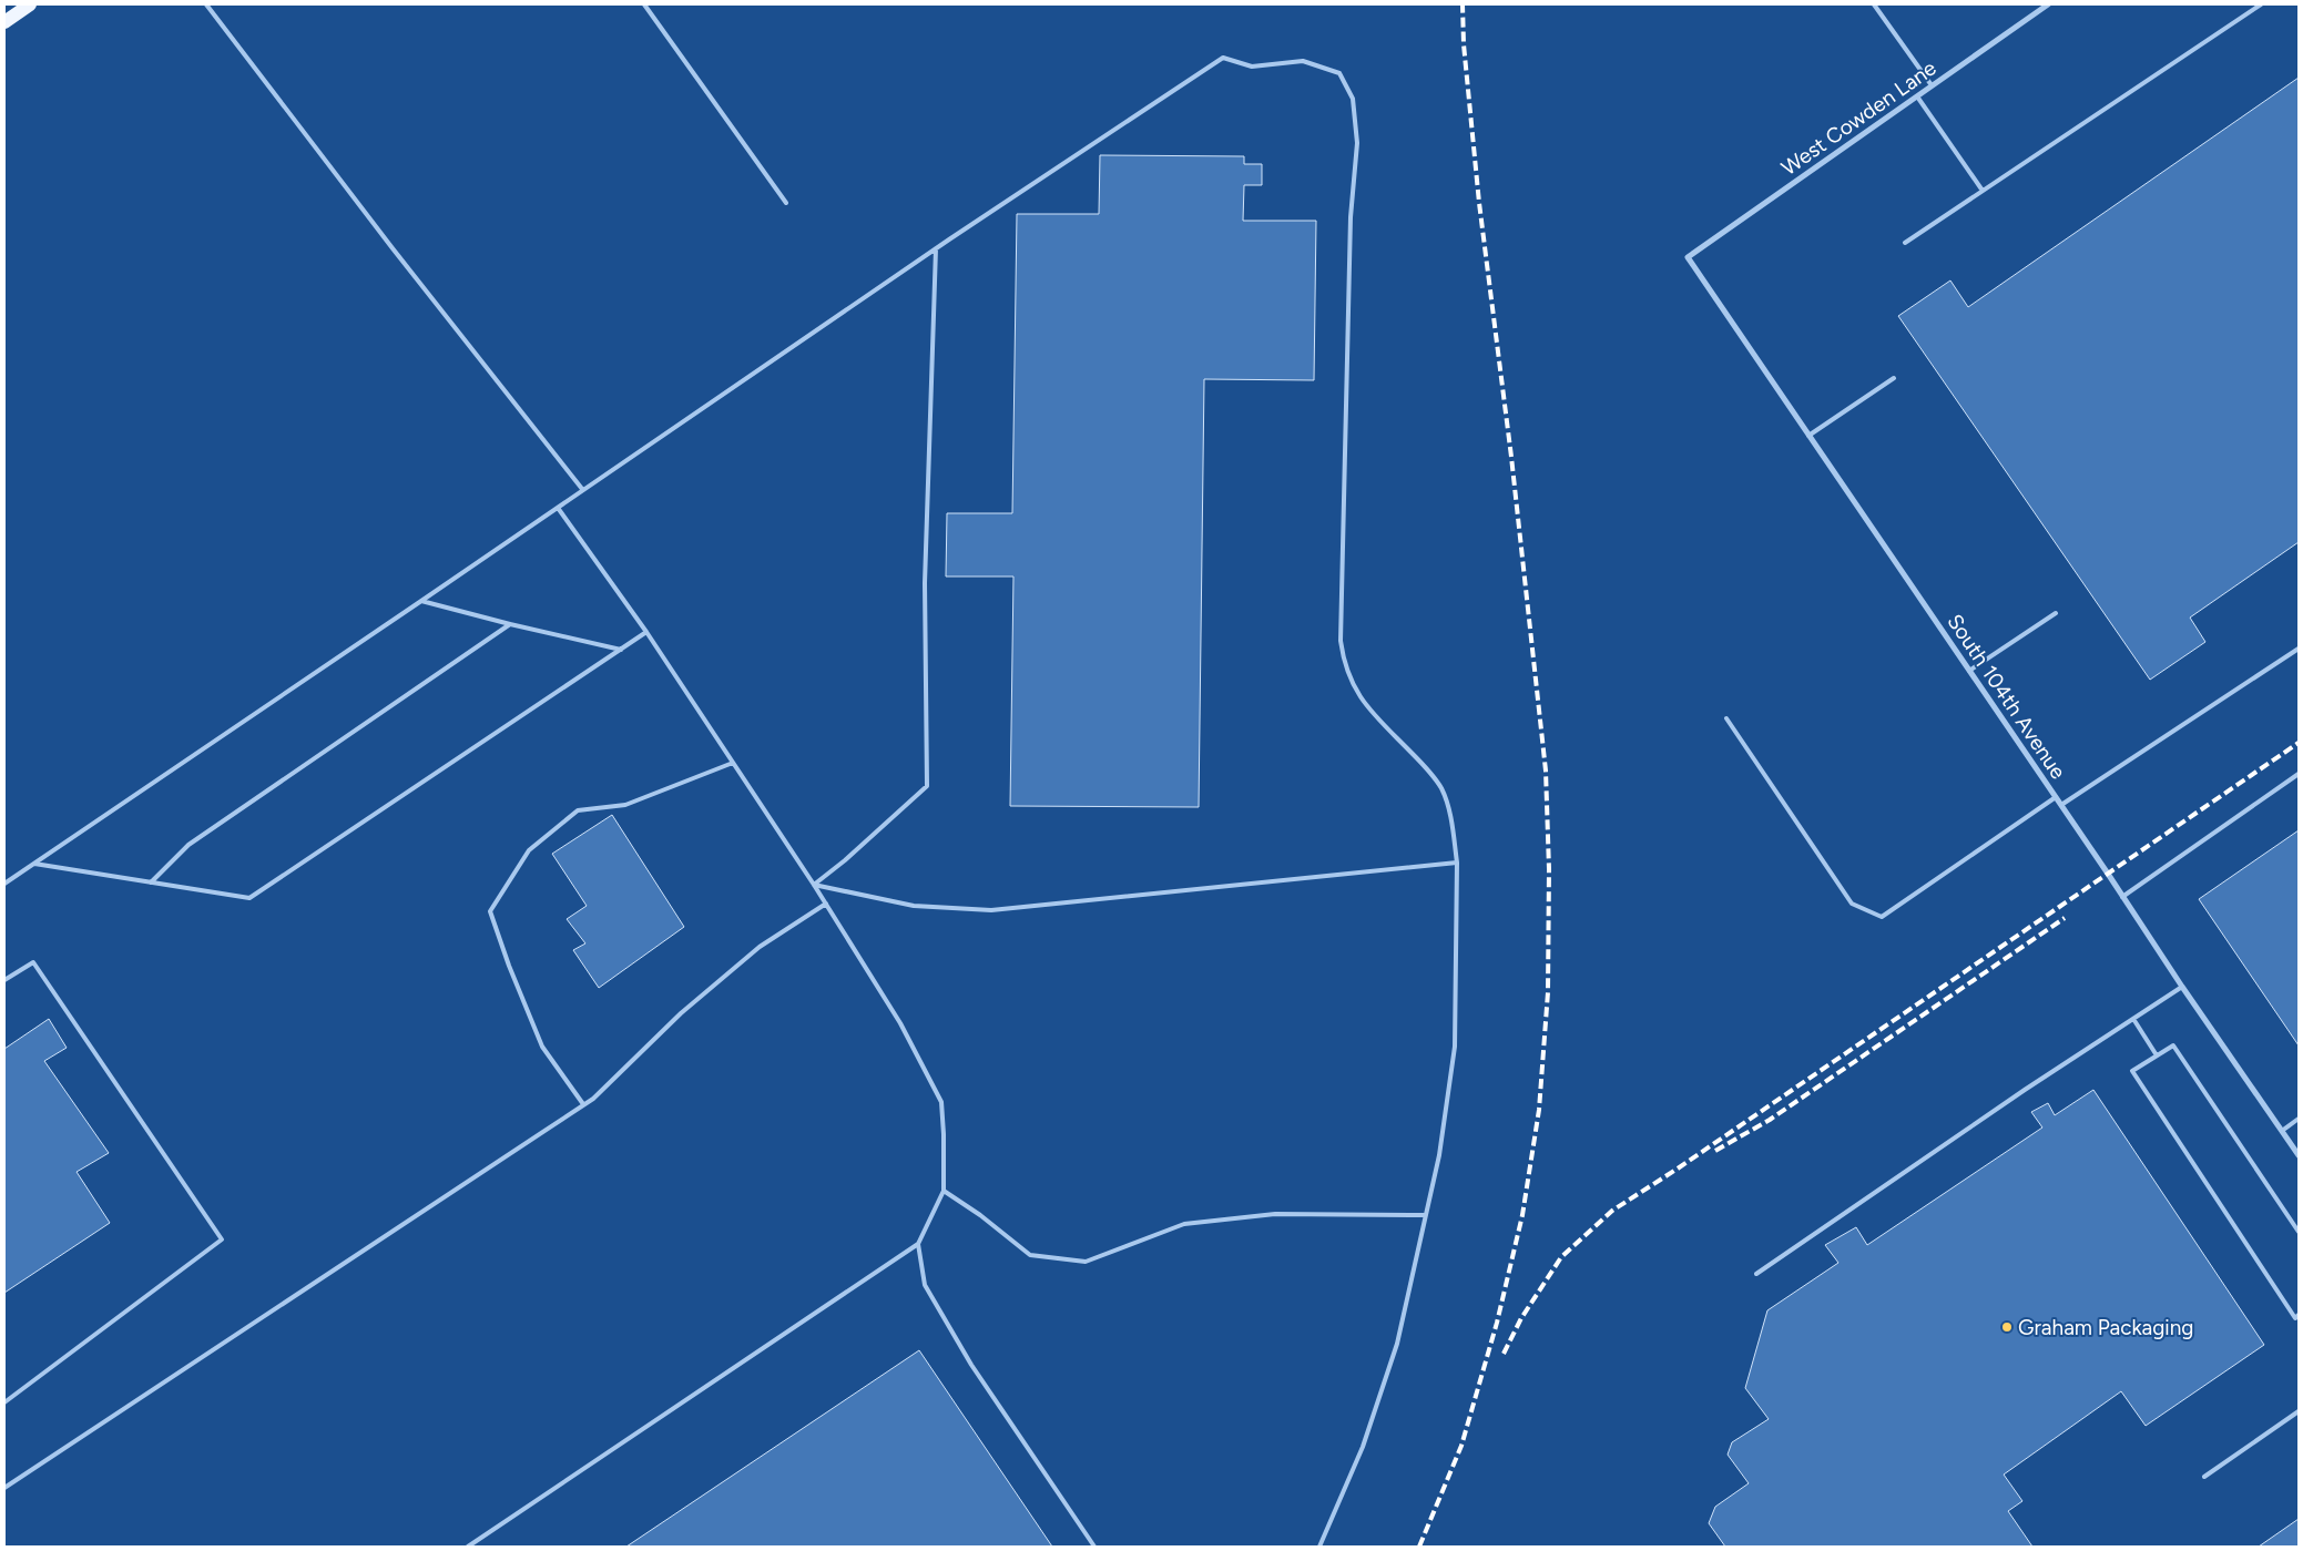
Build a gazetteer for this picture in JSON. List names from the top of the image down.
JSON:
{
  "streets": {
    "street": ["West Cowden Lane", "South 104th Avenue"]
  },
  "crossings": [
    ["West Cowden Lane", "South 104th Avenue"]
  ],
  "places": ["Graham Packaging"]
}
